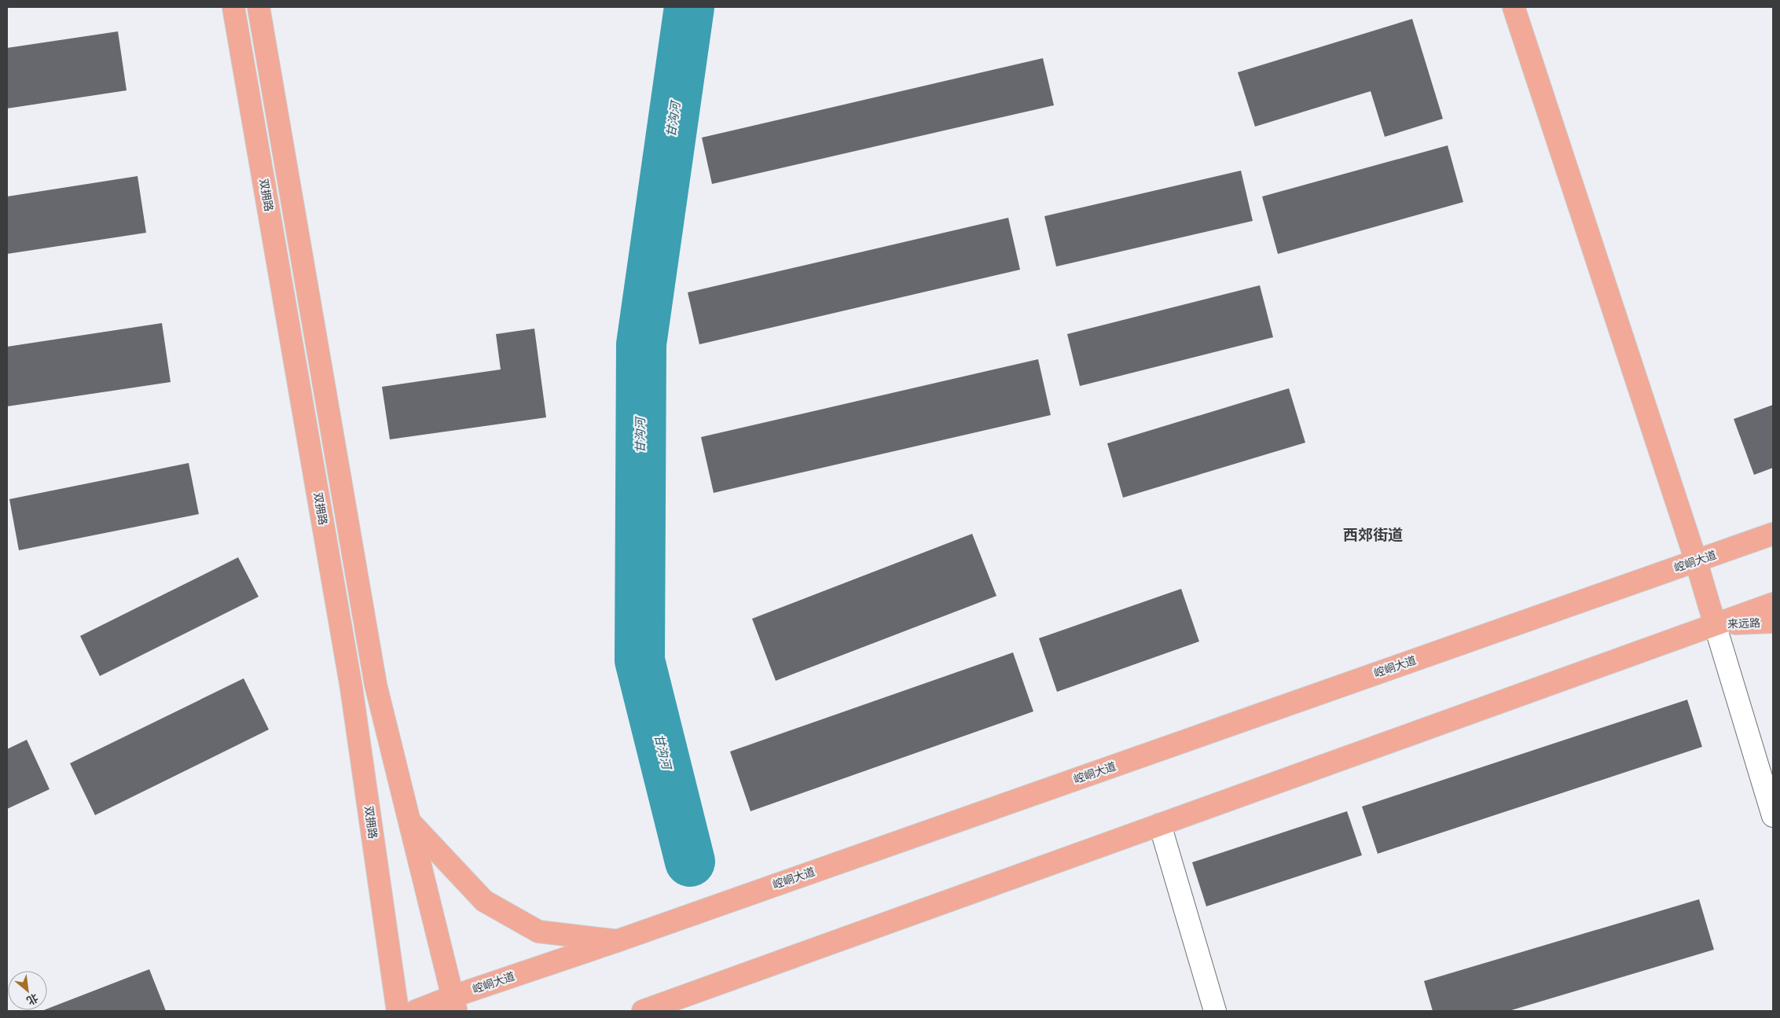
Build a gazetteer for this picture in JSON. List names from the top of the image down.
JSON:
{
  "streets": {
    "main road": ["双拥路", "崆峒大道", "来远路"]
  },
  "districts": ["西郊街道"],
  "water": ["甘沟河"],
  "north": "bottom right"
}
